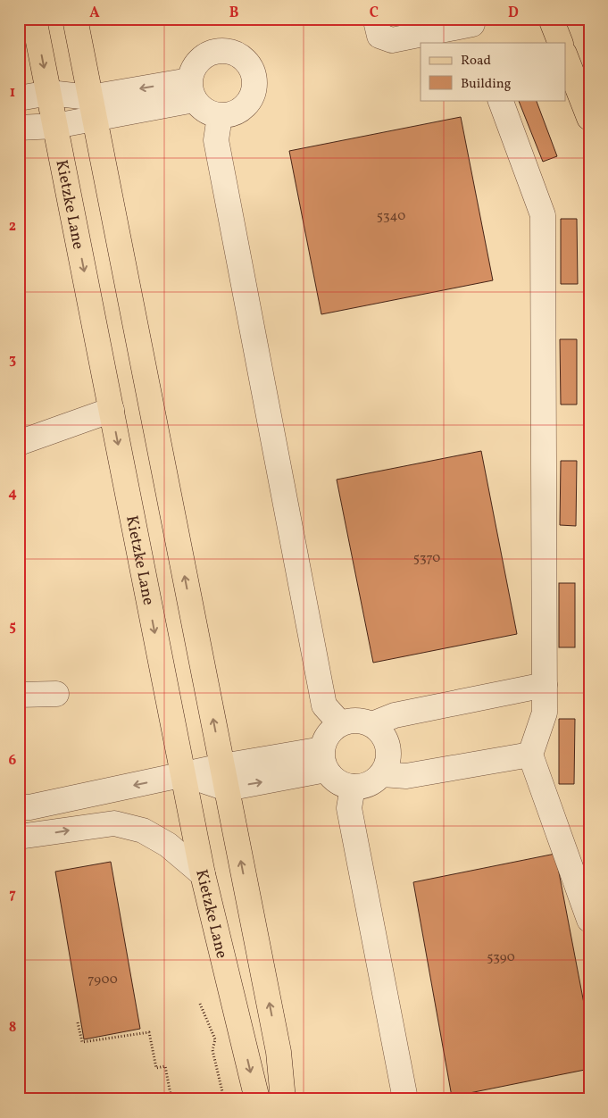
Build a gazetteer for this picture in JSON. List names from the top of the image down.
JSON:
{
  "streets": {
    "main road": ["Kietzke Lane"]
  },
  "house_numbers": [
    "5340",
    "5370",
    "5390",
    "7900"
  ],
  "legend": ["Road", "Building"],
  "grid": {
    "columns": [
      "A",
      "B",
      "C",
      "D"
    ],
    "rows": [
      "1",
      "2",
      "3",
      "4",
      "5",
      "6",
      "7",
      "8"
    ]
  }
}
